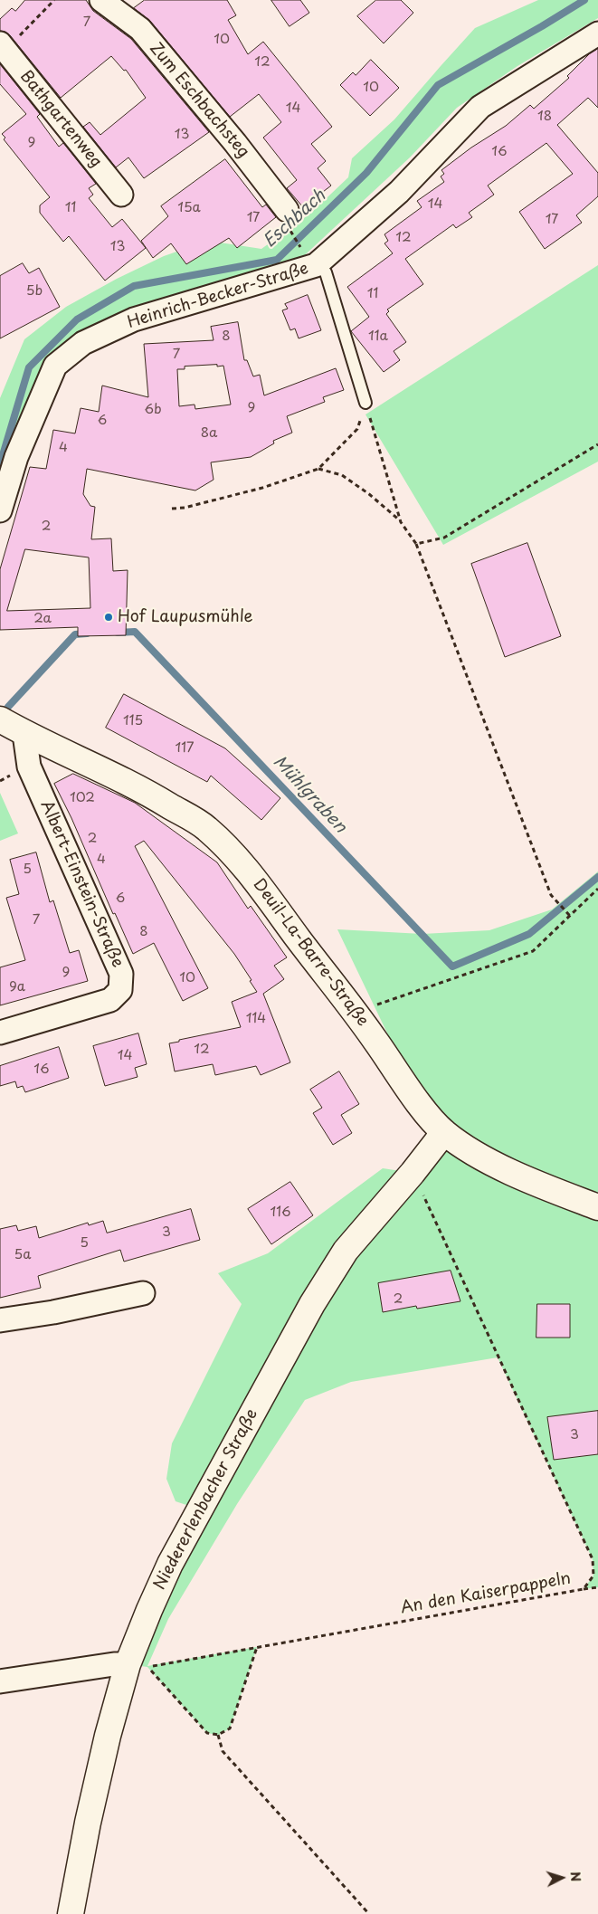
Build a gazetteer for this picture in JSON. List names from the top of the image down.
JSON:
{
  "streets": {
    "street": [
      "Zum Eschbachsteg",
      "Bathgartenweg",
      "Heinrich-Becker-Straße",
      "Albert-Einstein-Straße",
      "Deuil-La-Barre-Straße",
      "Niedererlenbacher Straße"
    ],
    "path": ["An den Kaiserpappeln"]
  },
  "crossings": [
    ["Albert-Einstein-Straße", "Deuil-La-Barre-Straße"],
    ["Deuil-La-Barre-Straße", "Niedererlenbacher Straße"],
    ["Niedererlenbacher Straße", "An den Kaiserpappeln"]
  ],
  "water": ["Eschbach", "Mühlgraben"],
  "places": ["Hof Laupusmühle"],
  "house_numbers": [
    "7",
    "10",
    "12",
    "10",
    "14",
    "18",
    "13",
    "9",
    "16",
    "14",
    "11",
    "15a",
    "17",
    "17",
    "12",
    "13",
    "5b",
    "11",
    "8",
    "11a",
    "7",
    "9",
    "6b",
    "6",
    "8a",
    "4",
    "2",
    "2a",
    "115",
    "117",
    "102",
    "2",
    "4",
    "5",
    "6",
    "7",
    "8",
    "9",
    "10",
    "9a",
    "114",
    "12",
    "14",
    "16",
    "116",
    "3",
    "5",
    "5a",
    "2",
    "3"
  ],
  "north": "right"
}
